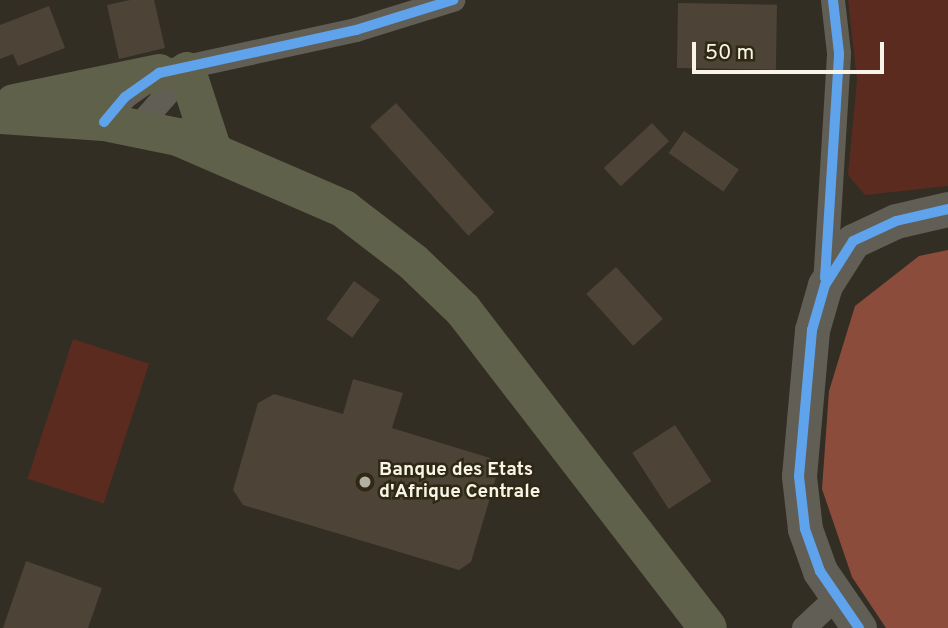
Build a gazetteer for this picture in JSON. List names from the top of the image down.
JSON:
{
  "places": ["Banque des Etats d'Afrique Centrale"],
  "scale_bar": "50 m"
}
